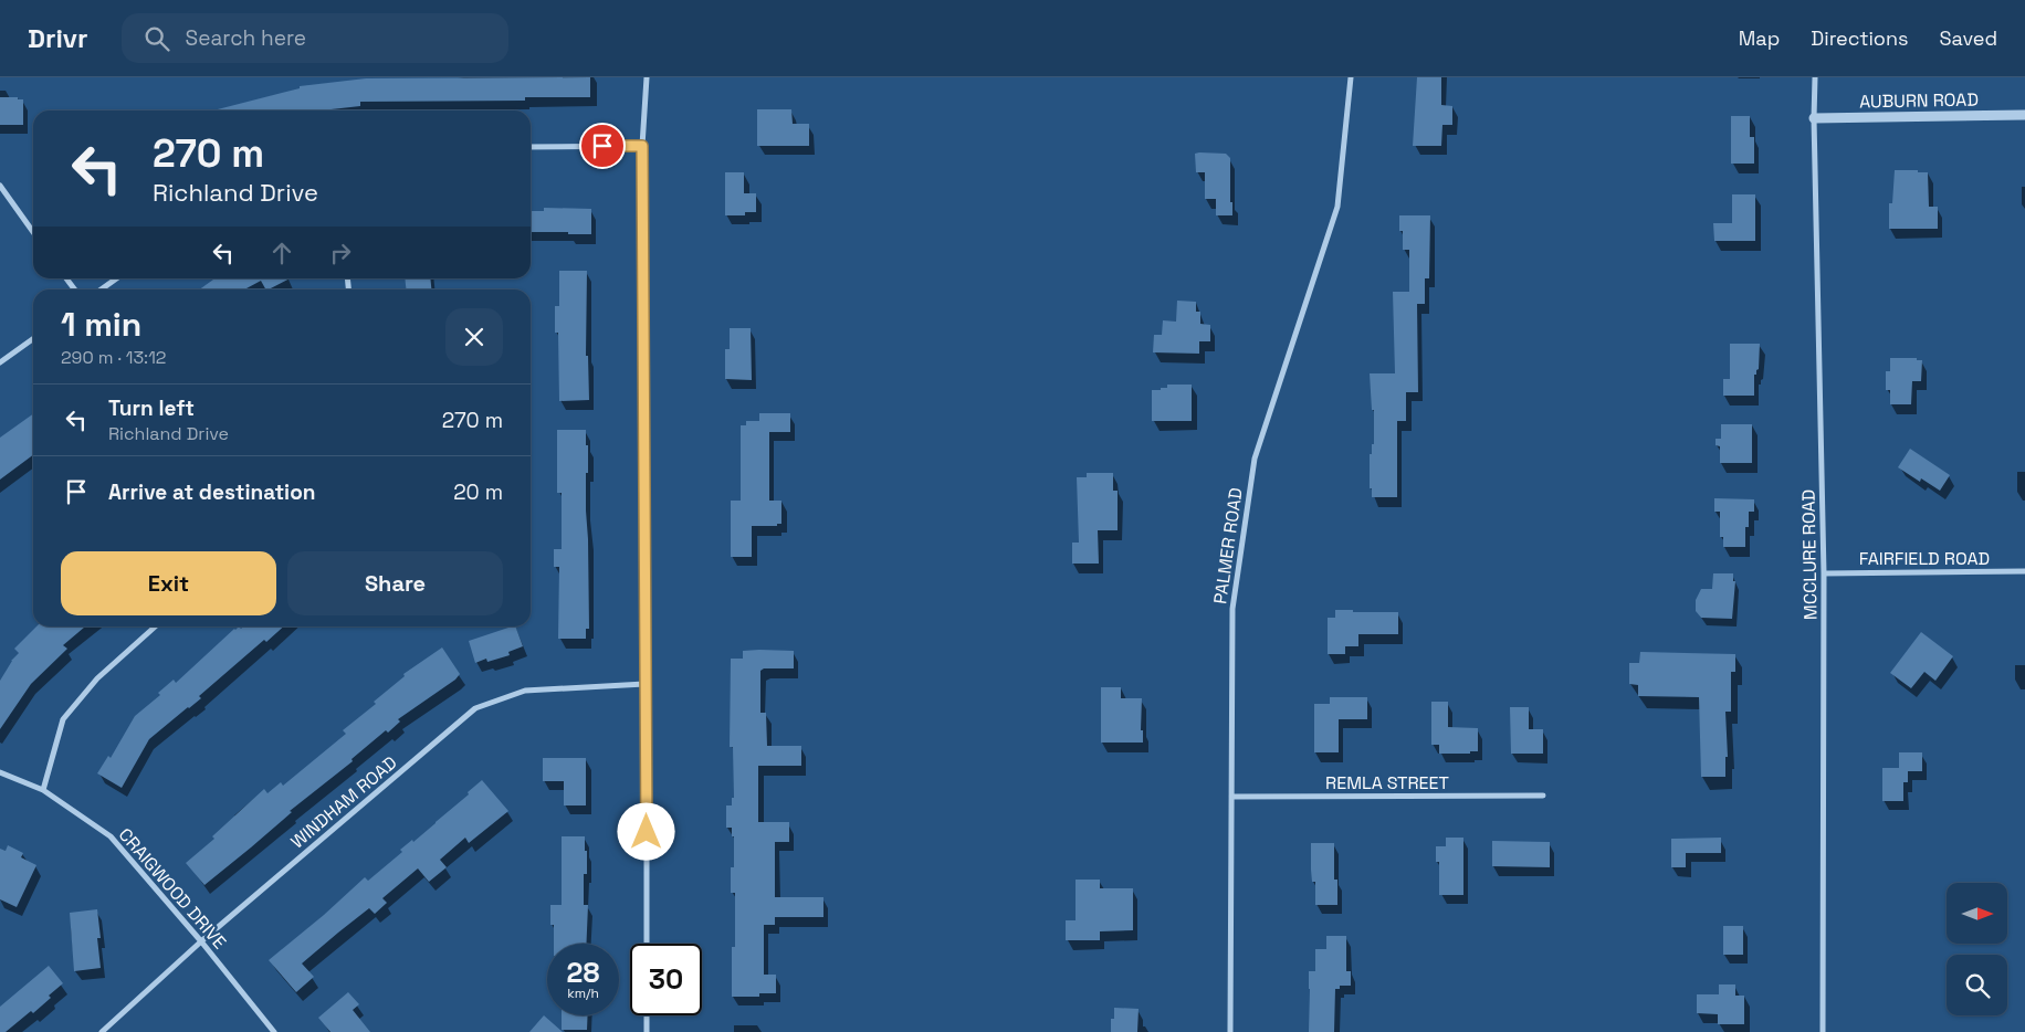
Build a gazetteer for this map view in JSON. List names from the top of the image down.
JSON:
{
  "streets": {
    "street": [
      "AUBURN ROAD",
      "PALMER ROAD",
      "MCCLURE ROAD",
      "FAIRFIELD ROAD",
      "REMLA STREET",
      "WINDHAM ROAD",
      "CRAIGWOOD DRIVE"
    ]
  },
  "crossings": [
    ["AUBURN ROAD", "MCCLURE ROAD"],
    ["PALMER ROAD", "REMLA STREET"],
    ["MCCLURE ROAD", "FAIRFIELD ROAD"],
    ["WINDHAM ROAD", "CRAIGWOOD DRIVE"]
  ],
  "north": "right",
  "page": {
    "header": "Drivr",
    "search": "Search here",
    "nav": ["Map", "Directions", "Saved"],
    "turn": ["270 m", "Richland Drive"],
    "heading": ["1 min", "290 m · 13:12"],
    "list": [
      {
        "name": "Turn left",
        "note": "Richland Drive",
        "value": "270 m"
      },
      {
        "name": "Arrive at destination",
        "value": "20 m"
      }
    ],
    "buttons": ["Exit", "Share"],
    "speed": "28 km/h",
    "limit": "30"
  }
}
